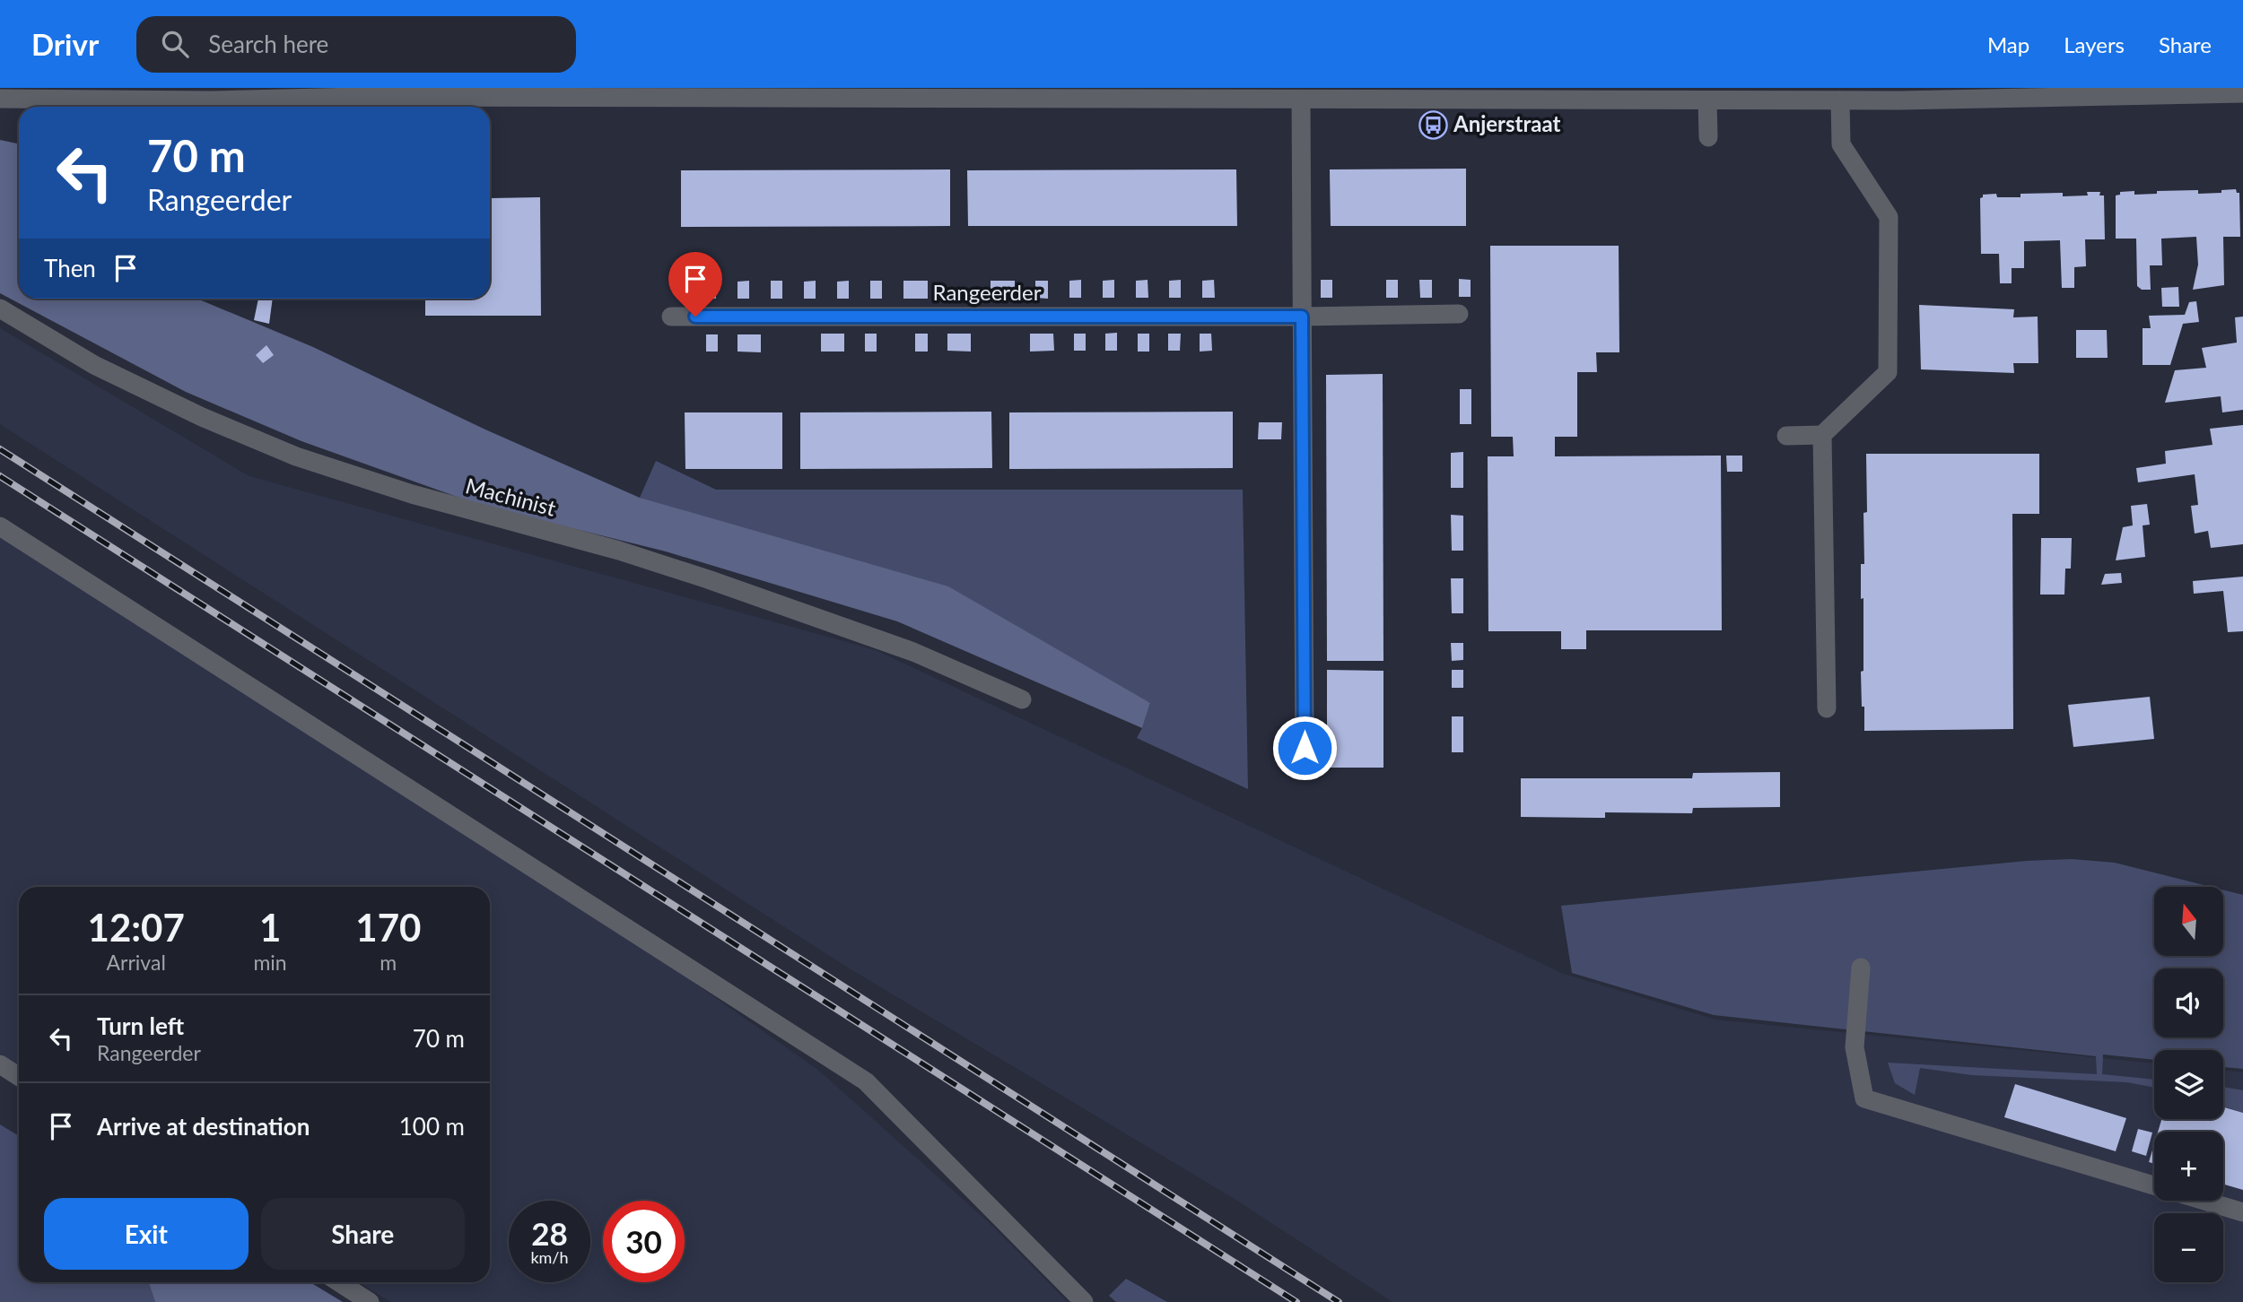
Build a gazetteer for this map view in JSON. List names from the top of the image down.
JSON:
{
  "streets": {
    "street": ["Rangeerder", "Machinist"]
  },
  "places": {
    "bus stop": ["Anjerstraat"]
  },
  "north": "top",
  "page": {
    "header": "Drivr",
    "search": "Search here",
    "nav": ["Map", "Layers", "Share"],
    "turn": ["70 m", "Rangeerder"],
    "then": "Then",
    "map_buttons": ["+", "−"],
    "eta": [
      "12:07",
      "Arrival",
      "1",
      "min",
      "170",
      "m"
    ],
    "list": [
      {
        "name": "Turn left",
        "note": "Rangeerder",
        "value": "70 m"
      },
      {
        "name": "Arrive at destination",
        "value": "100 m"
      }
    ],
    "buttons": ["Exit", "Share"],
    "speed": "28 km/h",
    "limit": "30"
  }
}
